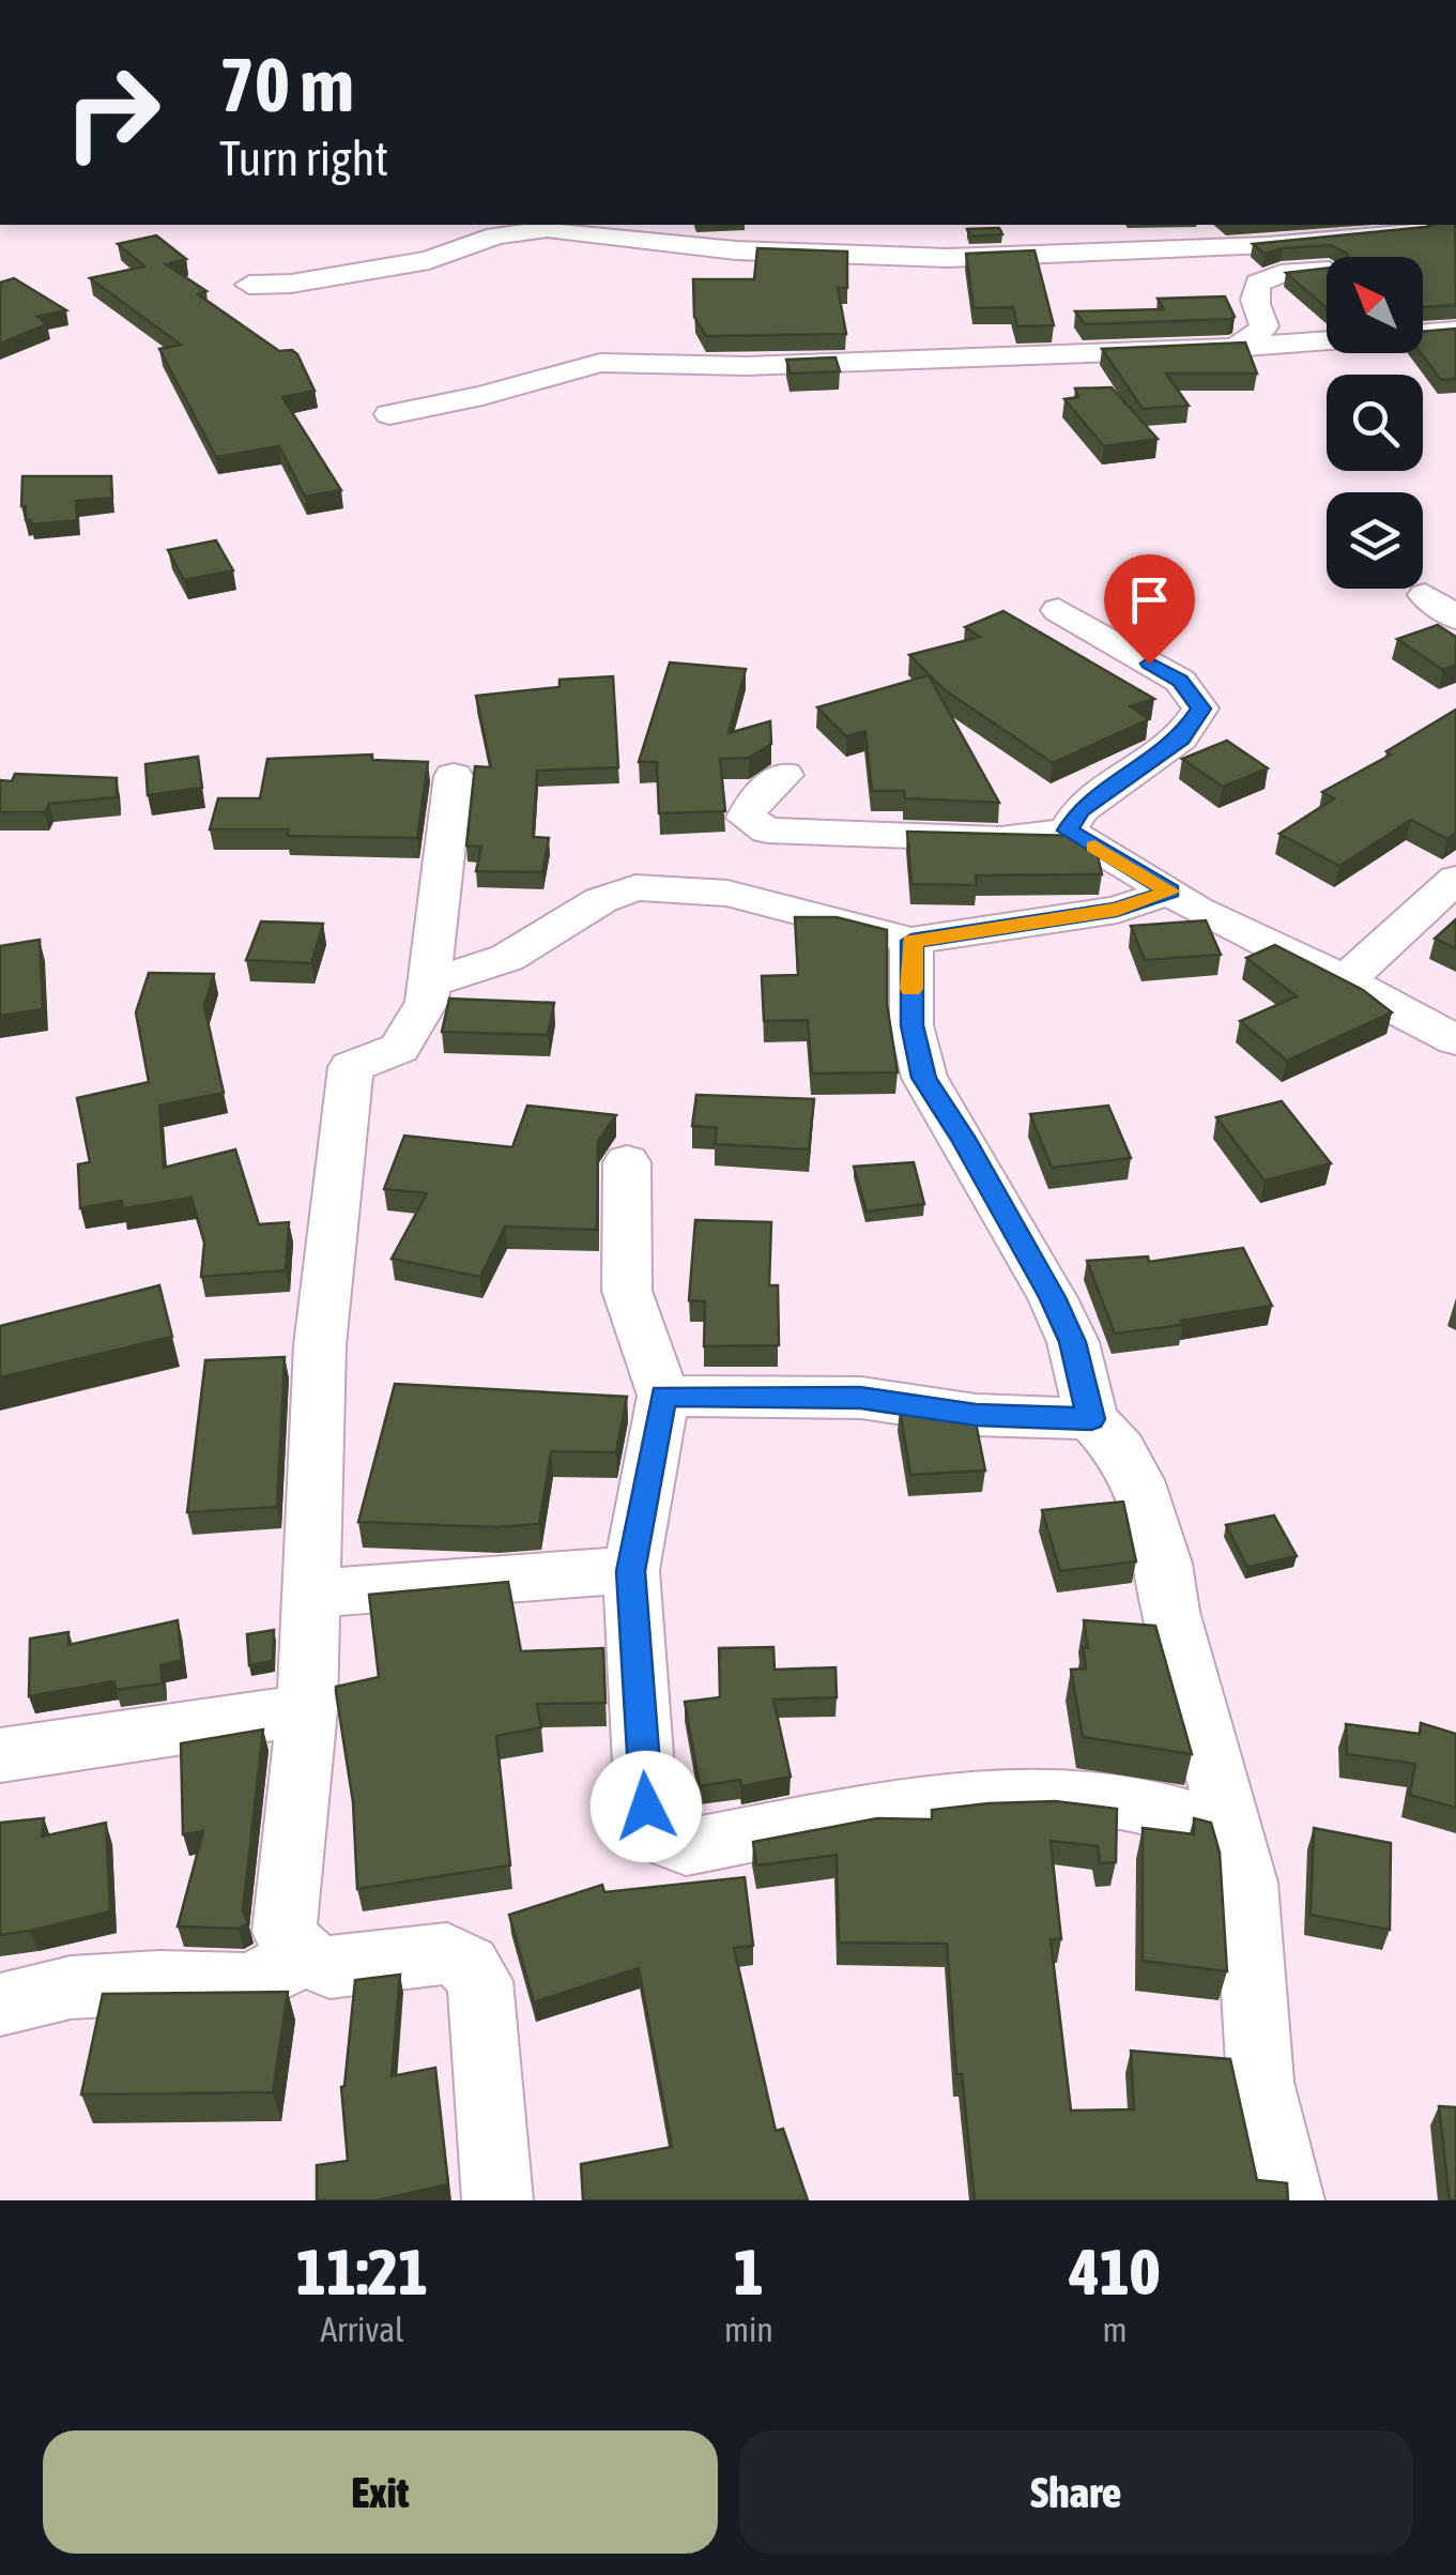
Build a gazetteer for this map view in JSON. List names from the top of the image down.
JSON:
{
  "north": "top left",
  "page": {
    "turn": ["70 m", "Turn right"],
    "eta": [
      "11:21",
      "Arrival",
      "1",
      "min",
      "410",
      "m"
    ],
    "buttons": ["Exit", "Share"]
  }
}
